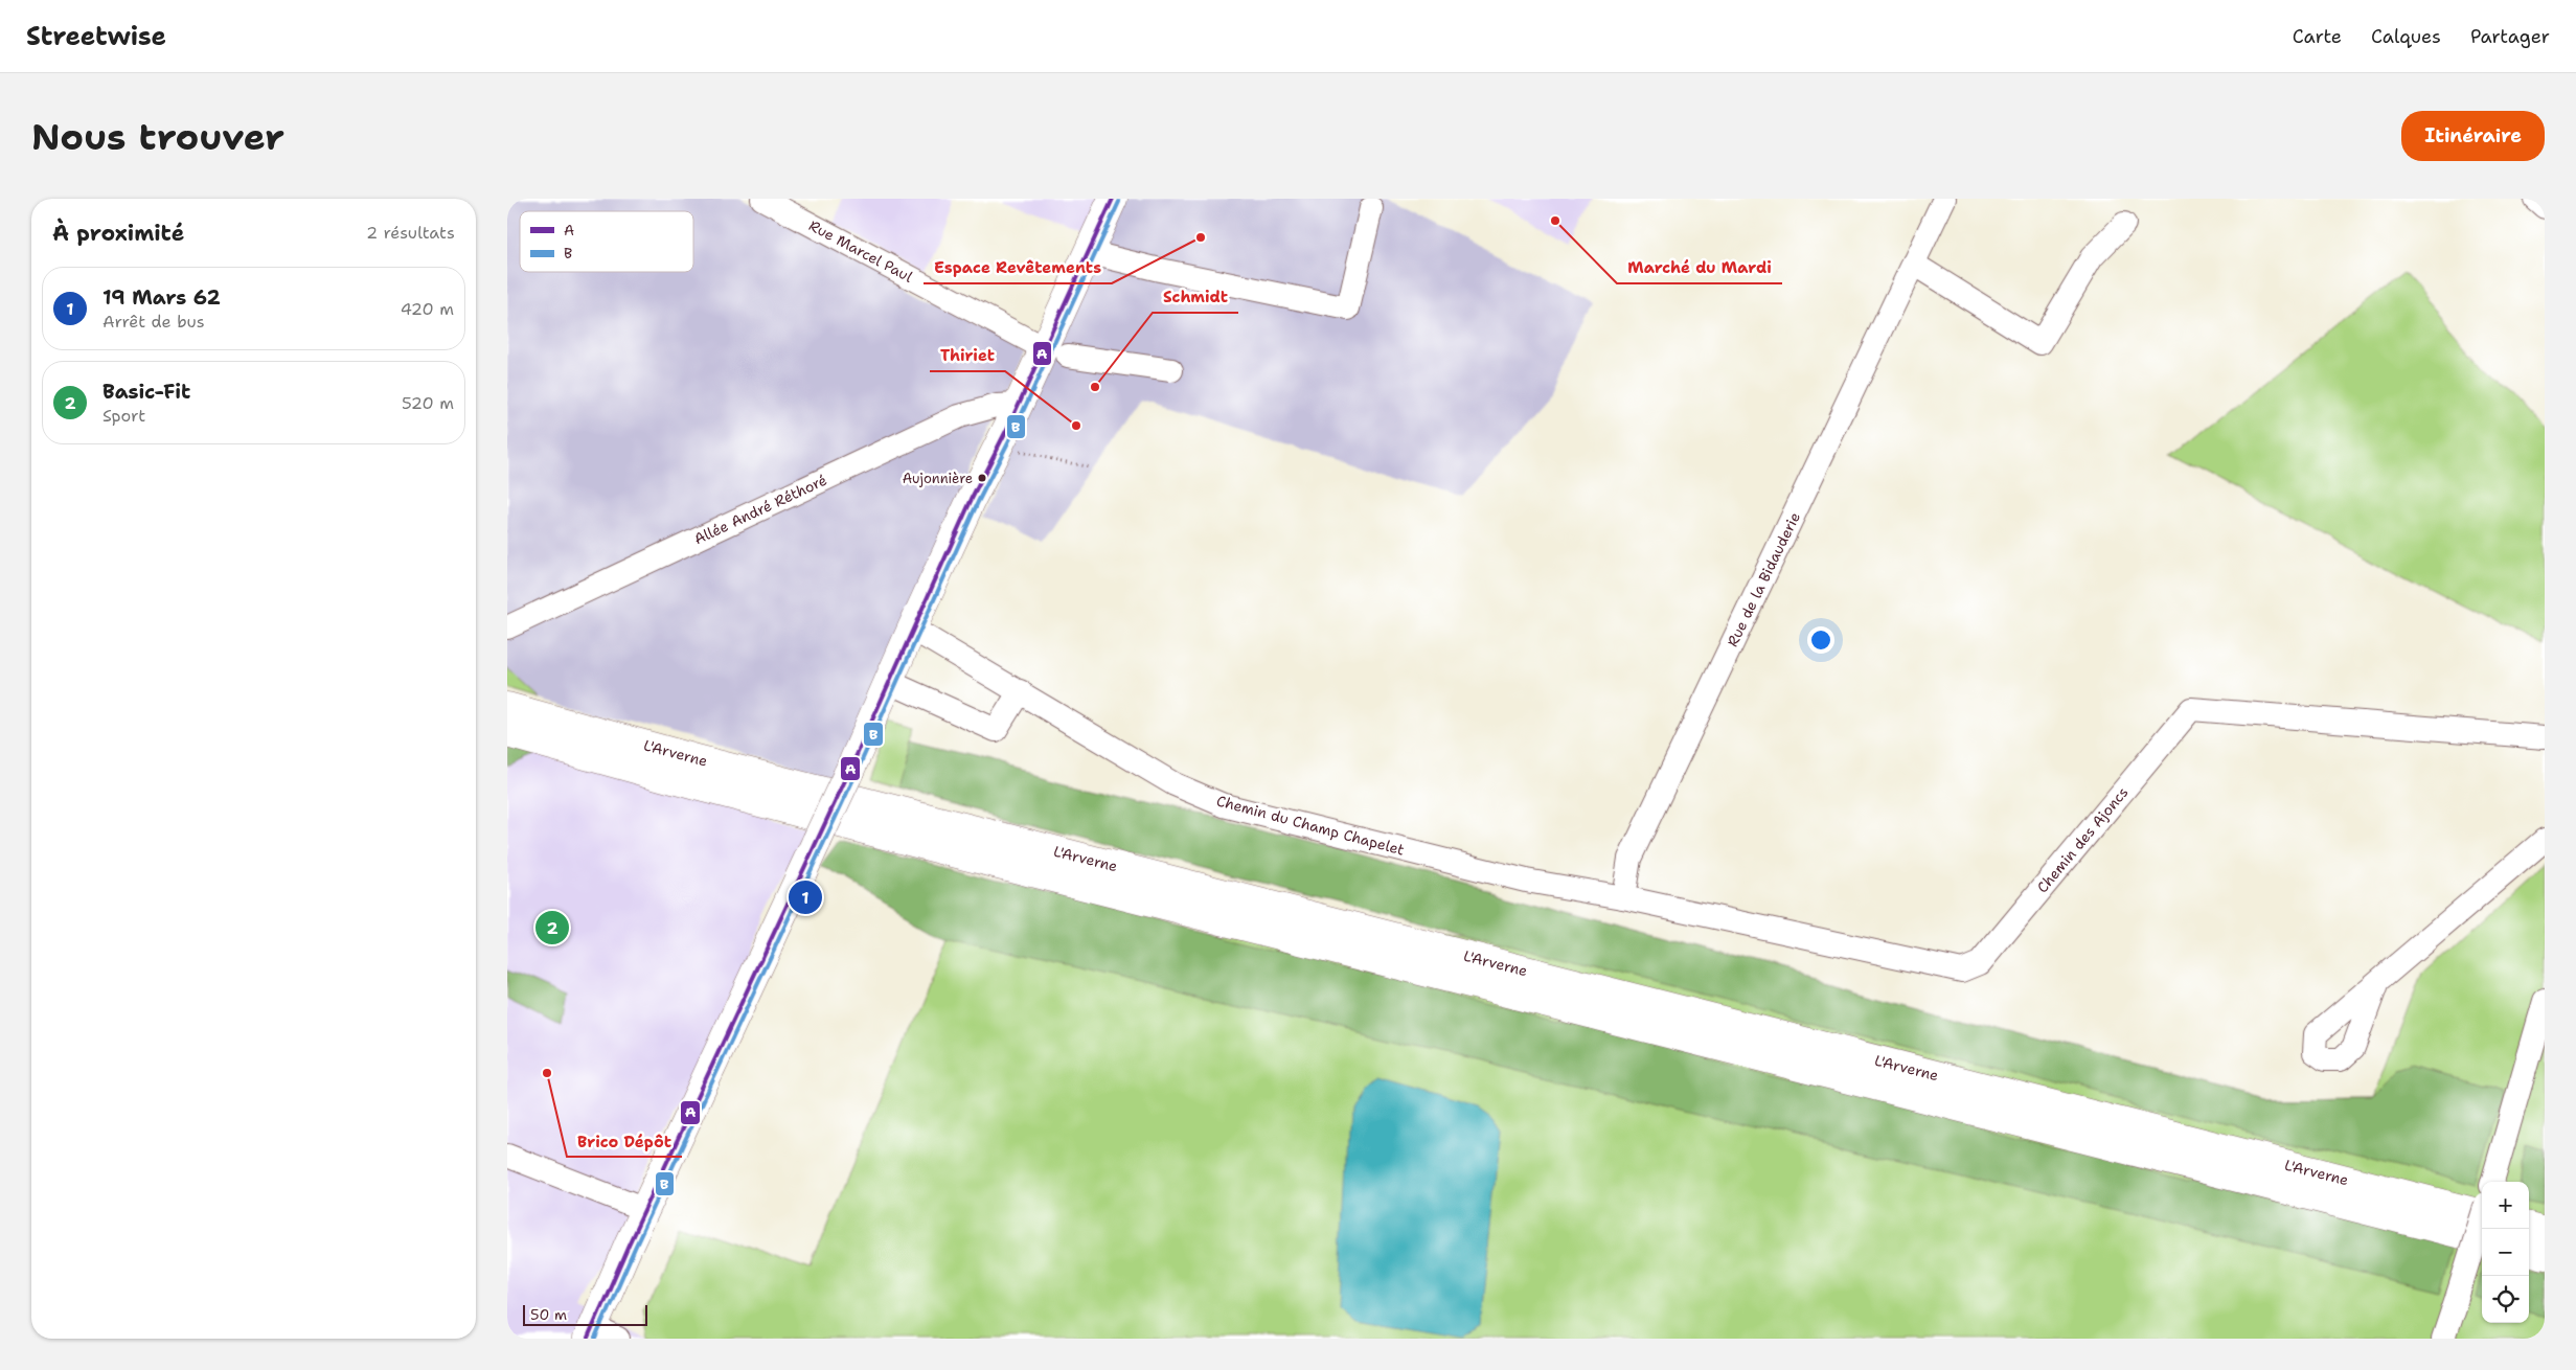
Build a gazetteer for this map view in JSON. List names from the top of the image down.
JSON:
{
  "streets": {
    "main road": ["L'Arverne"],
    "street": [
      "Rue Marcel Paul",
      "Allée André Réthoré",
      "Rue de la Bidauderie",
      "Chemin du Champ Chapelet",
      "Chemin des Ajoncs"
    ]
  },
  "crossings": [
    ["Rue de la Bidauderie", "Chemin du Champ Chapelet"],
    ["Rue de la Bidauderie", "Chemin des Ajoncs"],
    ["Chemin du Champ Chapelet", "Chemin des Ajoncs"]
  ],
  "places": [
    "Marché du Mardi",
    "Espace Revêtements",
    "Schmidt",
    "Thiriet",
    "Aujonnière",
    "Brico Dépôt"
  ],
  "lines": ["transit line A", "transit line B"],
  "legend": ["A", "B"],
  "scale_bar": "50 m",
  "page": {
    "header": "Streetwise",
    "nav": ["Carte", "Calques", "Partager"],
    "buttons": "Itinéraire",
    "title": "Nous trouver",
    "heading": ["À proximité", "2 résultats"],
    "list": [
      {
        "mark": "1",
        "name": "19 Mars 62",
        "note": "Arrêt de bus",
        "value": "420 m"
      },
      {
        "mark": "2",
        "name": "Basic-Fit",
        "note": "Sport",
        "value": "520 m"
      }
    ],
    "pins": ["1", "2"],
    "map_buttons": ["+", "−"],
    "scale": "50 m"
  }
}
